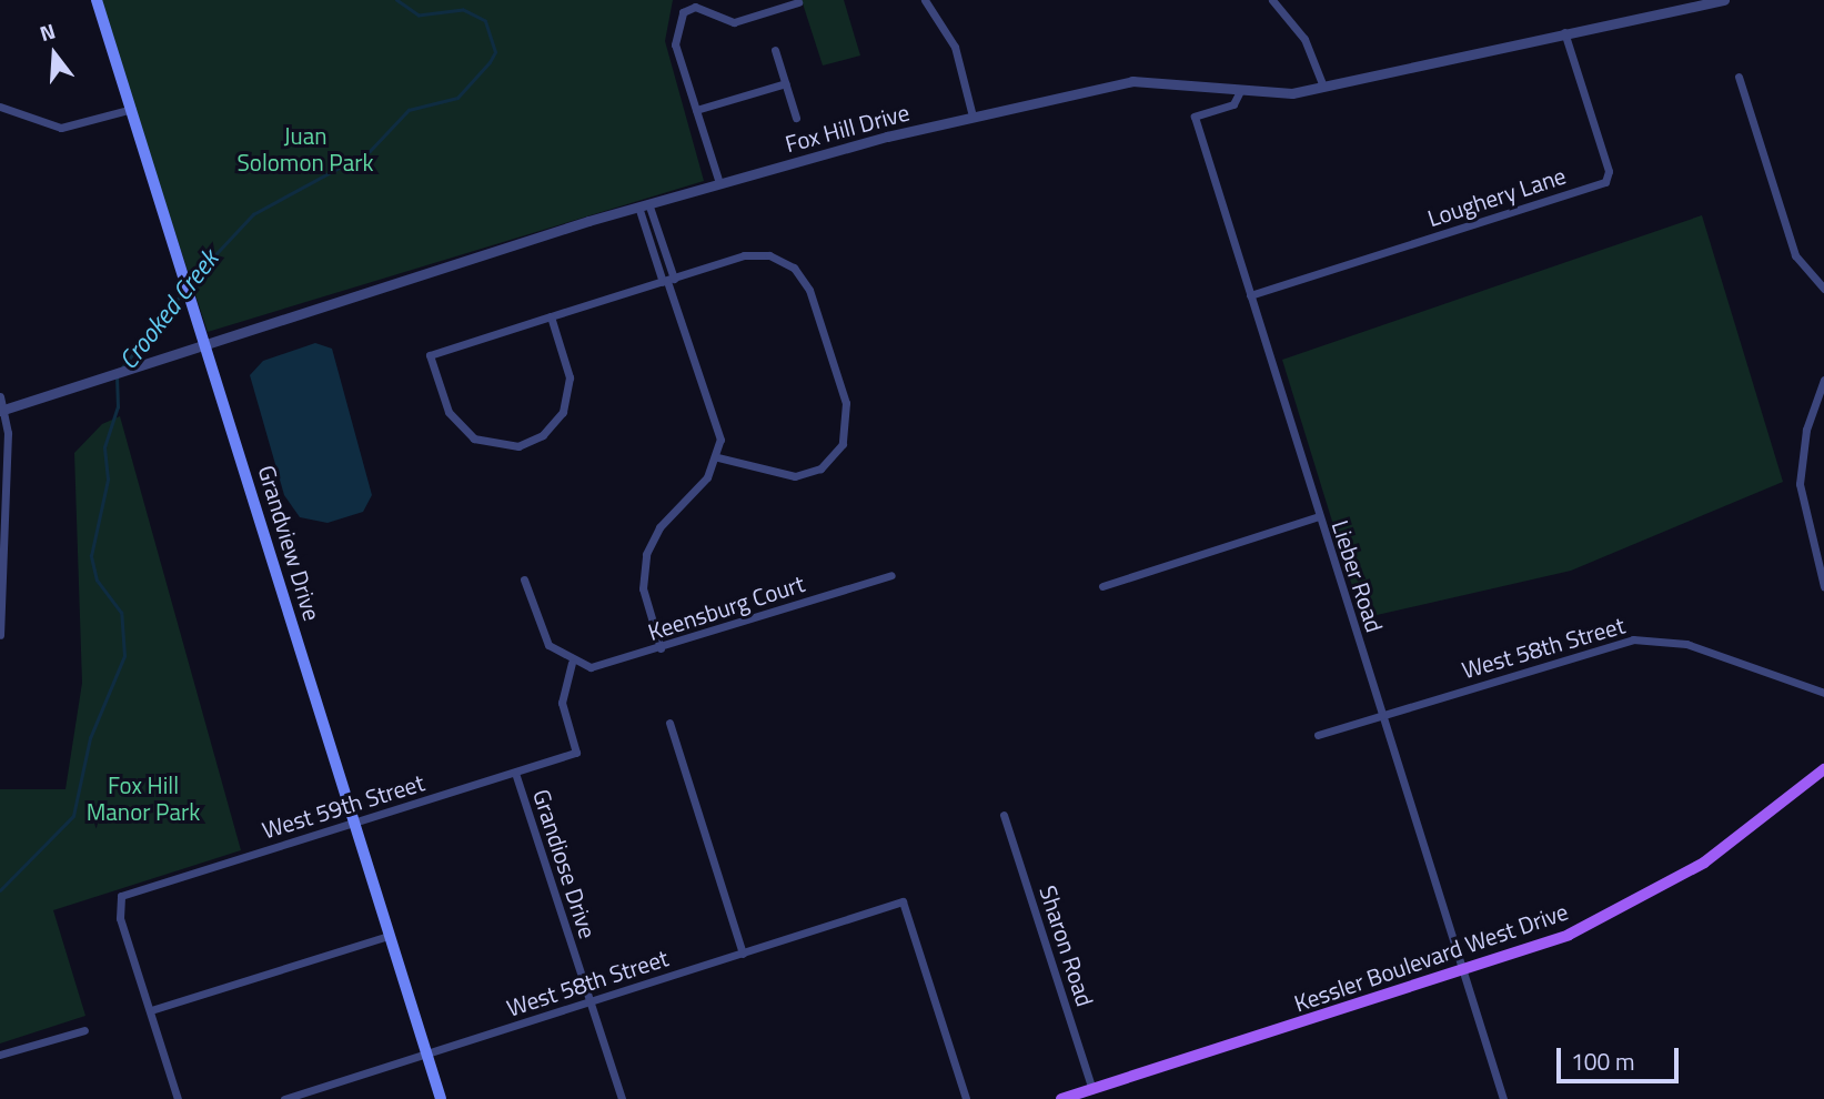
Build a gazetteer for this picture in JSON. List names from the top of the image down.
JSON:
{
  "streets": {
    "main road": ["Grandview Drive", "Kessler Boulevard West Drive"],
    "street": [
      "Fox Hill Drive",
      "Loughery Lane",
      "Lieber Road",
      "Keensburg Court",
      "West 58th Street",
      "West 59th Street",
      "Grandiose Drive",
      "Sharon Road"
    ]
  },
  "crossings": [
    ["Fox Hill Drive", "Loughery Lane"],
    ["Fox Hill Drive", "Grandview Drive"],
    ["Fox Hill Drive", "Lieber Road"],
    ["Loughery Lane", "Lieber Road"],
    ["Grandview Drive", "West 58th Street"],
    ["Grandview Drive", "West 59th Street"],
    ["Lieber Road", "West 58th Street"],
    ["Lieber Road", "Kessler Boulevard West Drive"],
    ["Keensburg Court", "West 59th Street"],
    ["West 58th Street", "Grandiose Drive"],
    ["West 59th Street", "Grandiose Drive"],
    ["Sharon Road", "Kessler Boulevard West Drive"]
  ],
  "water": ["Crooked Creek"],
  "parks": ["Juan Solomon Park", "Fox Hill Manor Park"],
  "scale_bar": "100 m",
  "north": "top"
}
